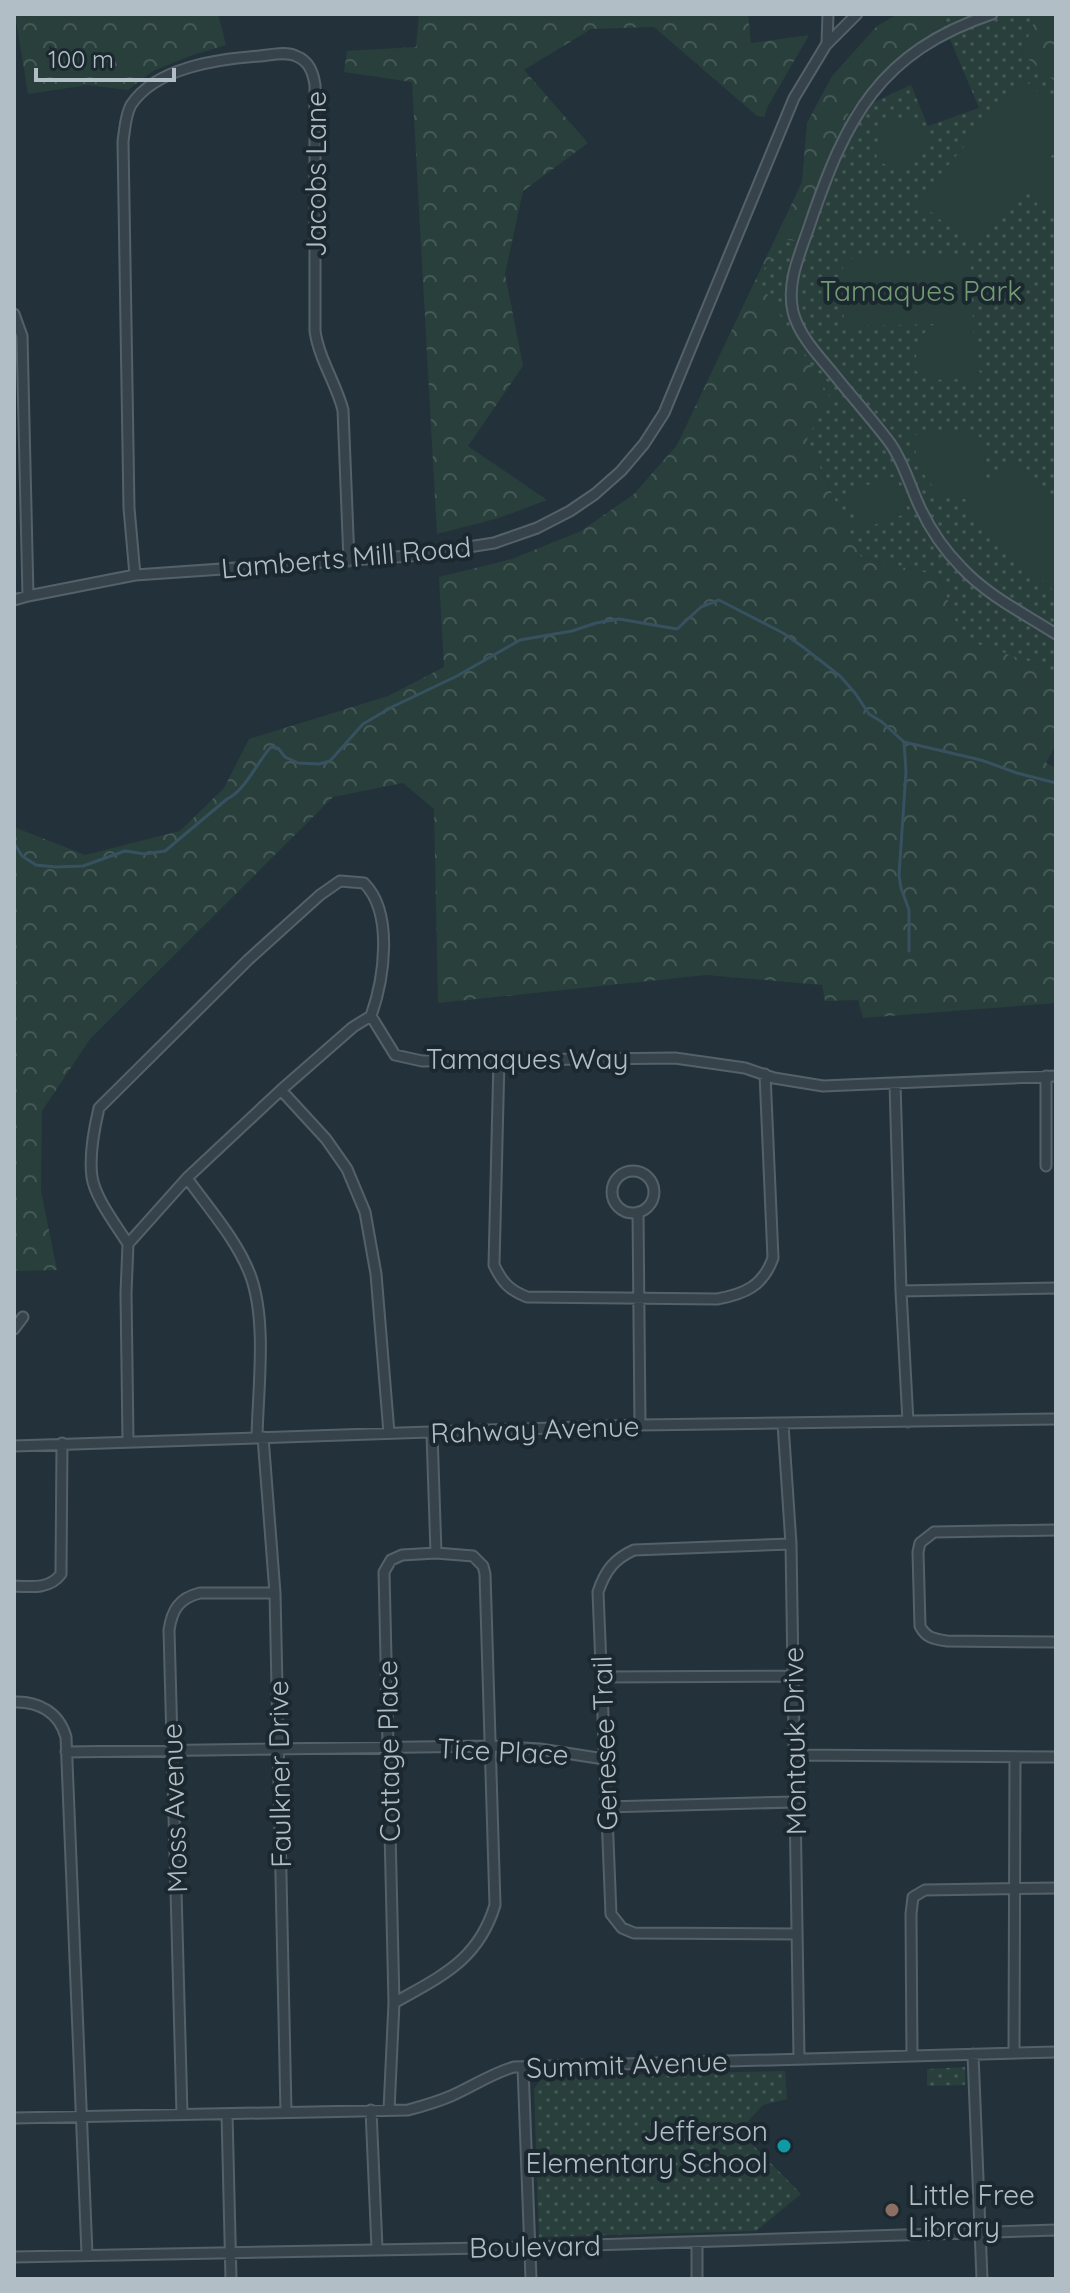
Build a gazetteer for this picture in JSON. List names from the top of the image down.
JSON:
{
  "streets": {
    "street": [
      "Jacobs Lane",
      "Lamberts Mill Road",
      "Tamaques Way",
      "Rahway Avenue",
      "Montauk Drive",
      "Genesee Trail",
      "Cottage Place",
      "Tice Place",
      "Faulkner Drive",
      "Moss Avenue",
      "Summit Avenue",
      "Boulevard"
    ]
  },
  "crossings": [
    ["Jacobs Lane", "Lamberts Mill Road"],
    ["Rahway Avenue", "Montauk Drive"],
    ["Rahway Avenue", "Faulkner Drive"],
    ["Montauk Drive", "Genesee Trail"],
    ["Montauk Drive", "Summit Avenue"],
    ["Genesee Trail", "Tice Place"],
    ["Cottage Place", "Tice Place"],
    ["Cottage Place", "Summit Avenue"],
    ["Tice Place", "Faulkner Drive"],
    ["Tice Place", "Moss Avenue"],
    ["Faulkner Drive", "Moss Avenue"],
    ["Faulkner Drive", "Summit Avenue"],
    ["Moss Avenue", "Summit Avenue"]
  ],
  "parks": ["Tamaques Park"],
  "places": ["Jefferson Elementary School", "Little Free Library"],
  "scale_bar": "100 m"
}
